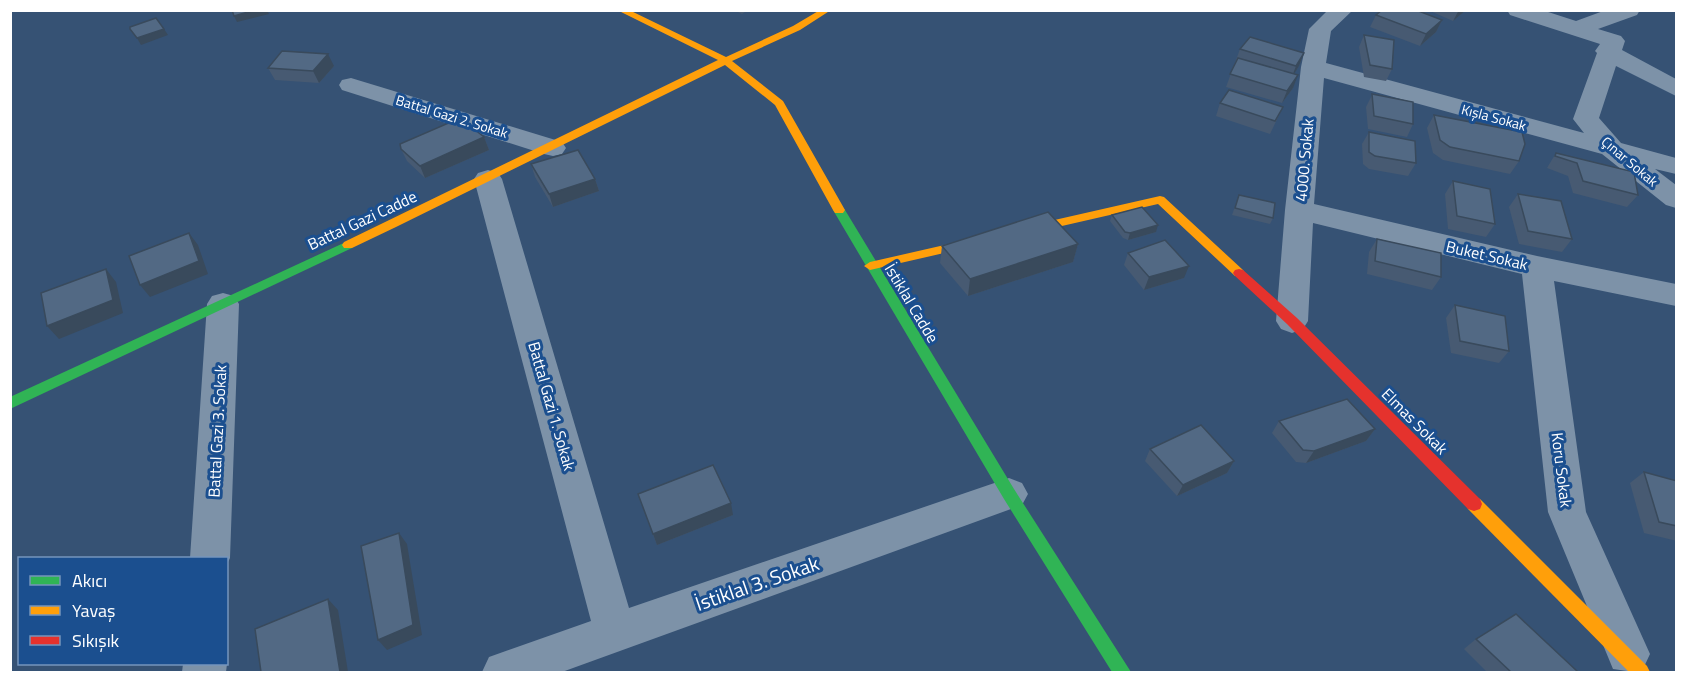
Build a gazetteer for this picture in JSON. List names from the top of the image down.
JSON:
{
  "streets": {
    "street": [
      "Battal Gazi 2. Sokak",
      "Kışla Sokak",
      "4000. Sokak",
      "Çınar Sokak",
      "Battal Gazi Cadde",
      "Buket Sokak",
      "İstiklal Cadde",
      "Battal Gazi 1. Sokak",
      "Elmas Sokak",
      "Battal Gazi 3. Sokak",
      "Koru Sokak",
      "İstiklal 3. Sokak"
    ]
  },
  "crossings": [
    ["Battal Gazi 2. Sokak", "Battal Gazi Cadde"],
    ["Kışla Sokak", "4000. Sokak"],
    ["Kışla Sokak", "Çınar Sokak"],
    ["4000. Sokak", "Buket Sokak"],
    ["4000. Sokak", "Elmas Sokak"],
    ["Battal Gazi Cadde", "İstiklal Cadde"],
    ["Battal Gazi Cadde", "Battal Gazi 1. Sokak"],
    ["Battal Gazi Cadde", "Battal Gazi 3. Sokak"],
    ["Buket Sokak", "Koru Sokak"],
    ["İstiklal Cadde", "Elmas Sokak"],
    ["İstiklal Cadde", "İstiklal 3. Sokak"],
    ["Battal Gazi 1. Sokak", "İstiklal 3. Sokak"],
    ["Elmas Sokak", "Koru Sokak"]
  ],
  "legend": ["Akıcı", "Yavaş", "Sıkışık"]
}
